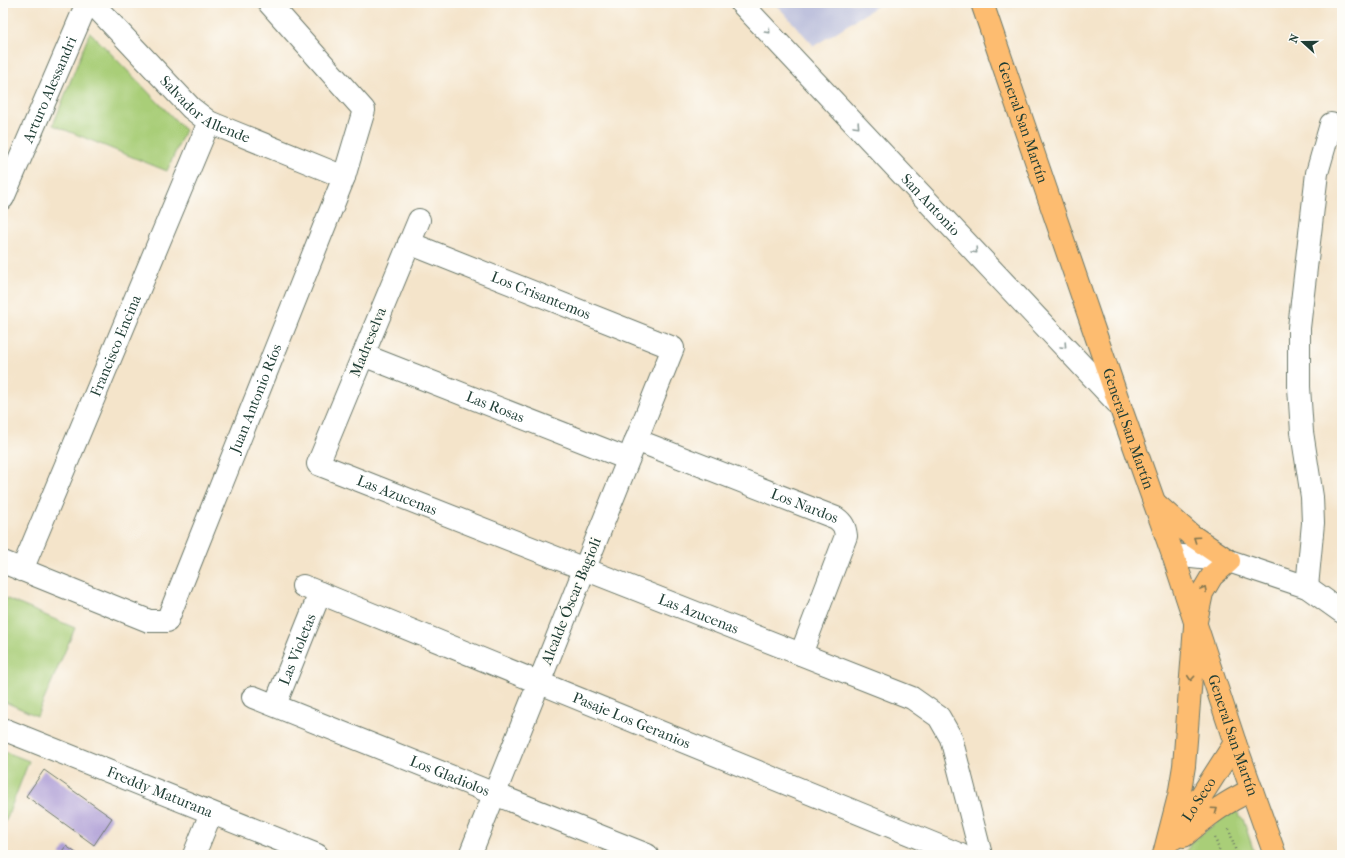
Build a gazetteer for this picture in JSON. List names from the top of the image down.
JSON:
{
  "streets": {
    "main road": ["General San Martín", "Lo Seco"],
    "street": [
      "Arturo Alessandri",
      "Salvador Allende",
      "San Antonio",
      "Los Crisantemos",
      "Madreselva",
      "Francisco Encina",
      "Juan Antonio Ríos",
      "Las Rosas",
      "Las Azucenas",
      "Los Nardos",
      "Alcalde Óscar Bagioli",
      "Las Violetas",
      "Pasaje Los Geranios",
      "Los Gladiolos",
      "Freddy Maturana"
    ]
  },
  "crossings": [
    ["Salvador Allende", "Francisco Encina"],
    ["Salvador Allende", "Juan Antonio Ríos"],
    ["General San Martín", "San Antonio"],
    ["General San Martín", "Lo Seco"],
    ["Los Crisantemos", "Madreselva"],
    ["Los Crisantemos", "Alcalde Óscar Bagioli"],
    ["Madreselva", "Las Rosas"],
    ["Madreselva", "Las Azucenas"],
    ["Francisco Encina", "Juan Antonio Ríos"],
    ["Las Rosas", "Los Nardos"],
    ["Las Rosas", "Alcalde Óscar Bagioli"],
    ["Las Azucenas", "Los Nardos"],
    ["Las Azucenas", "Alcalde Óscar Bagioli"],
    ["Los Nardos", "Alcalde Óscar Bagioli"],
    ["Alcalde Óscar Bagioli", "Pasaje Los Geranios"],
    ["Alcalde Óscar Bagioli", "Los Gladiolos"],
    ["Las Violetas", "Pasaje Los Geranios"],
    ["Las Violetas", "Los Gladiolos"]
  ],
  "one_way": ["San Antonio"],
  "north": "left"
}
